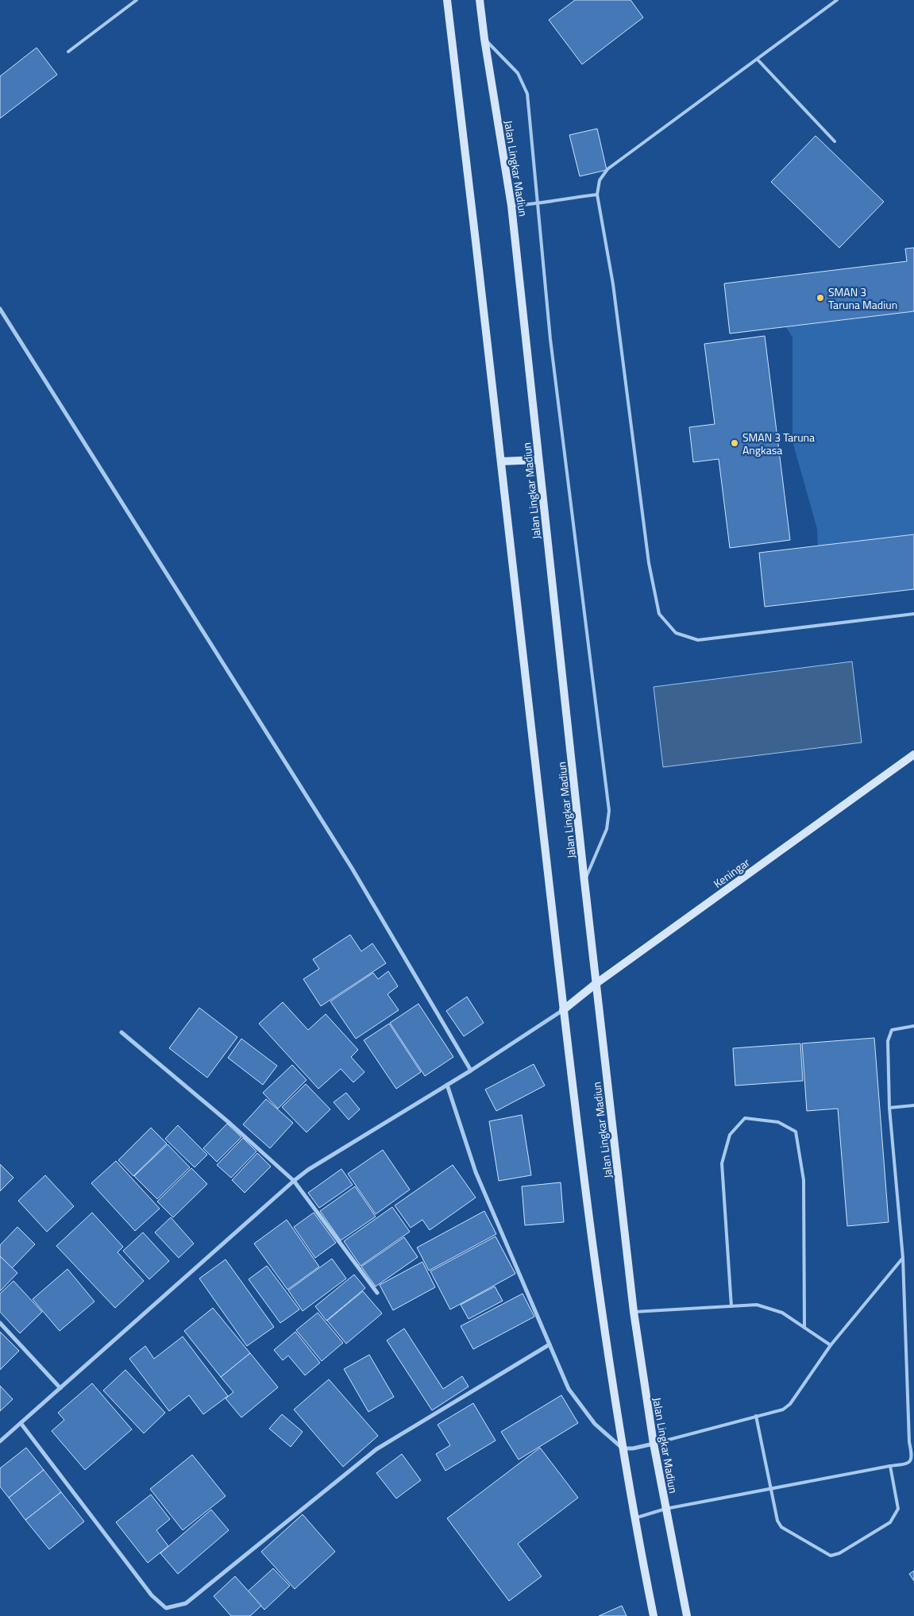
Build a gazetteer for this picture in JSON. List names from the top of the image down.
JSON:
{
  "streets": {
    "main road": ["Jalan Lingkar Madiun", "Keningar"]
  },
  "crossings": [
    ["Jalan Lingkar Madiun", "Keningar"]
  ],
  "places": ["SMAN 3 Taruna Madiun", "SMAN 3 Taruna Angkasa"]
}
